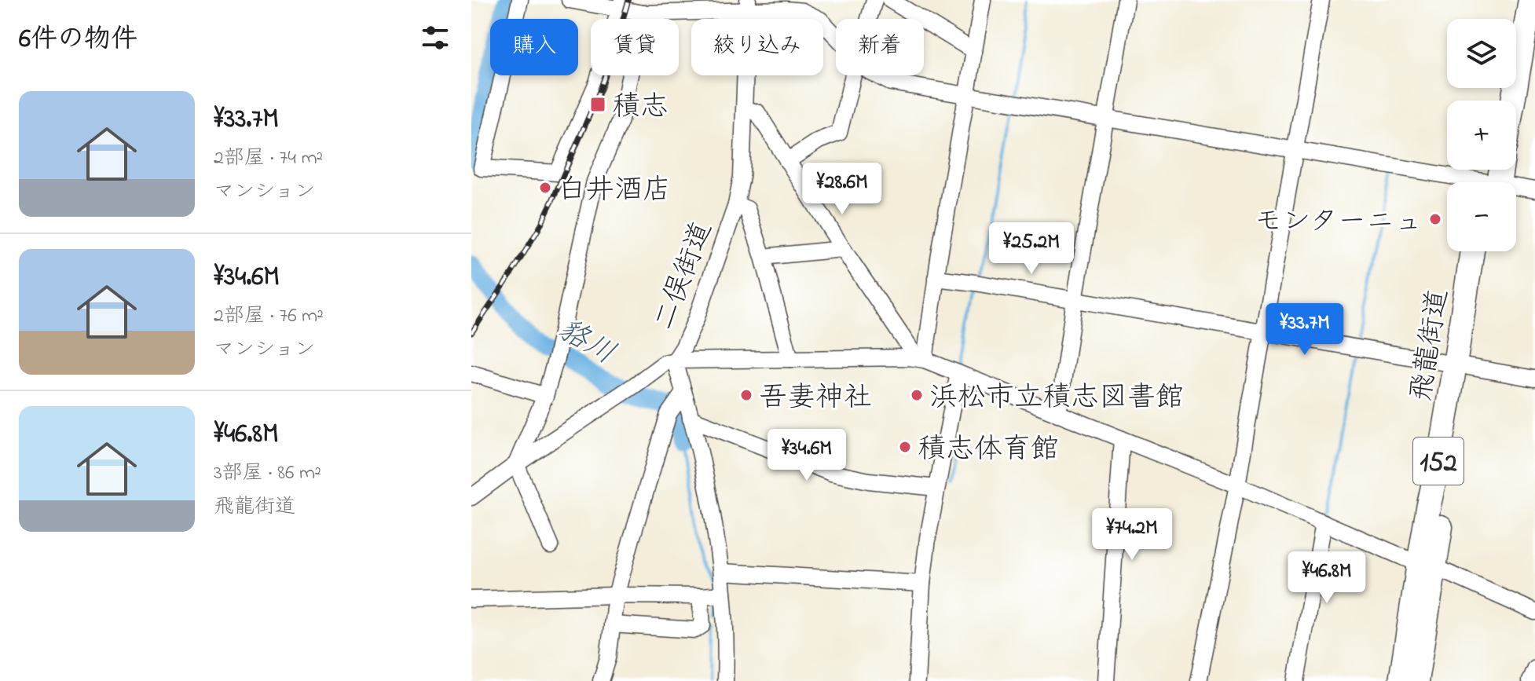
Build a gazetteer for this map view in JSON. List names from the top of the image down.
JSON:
{
  "streets": {
    "highway": ["飛龍街道", "152"],
    "street": ["二俣街道"]
  },
  "water": ["貉川"],
  "places": {
    "transit": ["積志"],
    "other": [
      "白井酒店",
      "モンターニュ",
      "吾妻神社",
      "浜松市立積志図書館",
      "積志体育館"
    ]
  },
  "page": {
    "heading": "6件の物件",
    "map_buttons": ["+", "−"],
    "chip": [
      "購入",
      "賃貸",
      "絞り込み",
      "新着"
    ],
    "list": [
      {
        "name": "¥33.7M",
        "note": "2部屋 · 74 m² · マンション"
      },
      {
        "name": "¥34.6M",
        "note": "2部屋 · 76 m² · マンション"
      },
      {
        "name": "¥46.8M",
        "note": "3部屋 · 86 m² · 飛龍街道"
      }
    ],
    "price": [
      "¥28.6M",
      "¥25.2M",
      "¥33.7M",
      "¥34.6M",
      "¥74.2M",
      "¥46.8M"
    ]
  }
}
